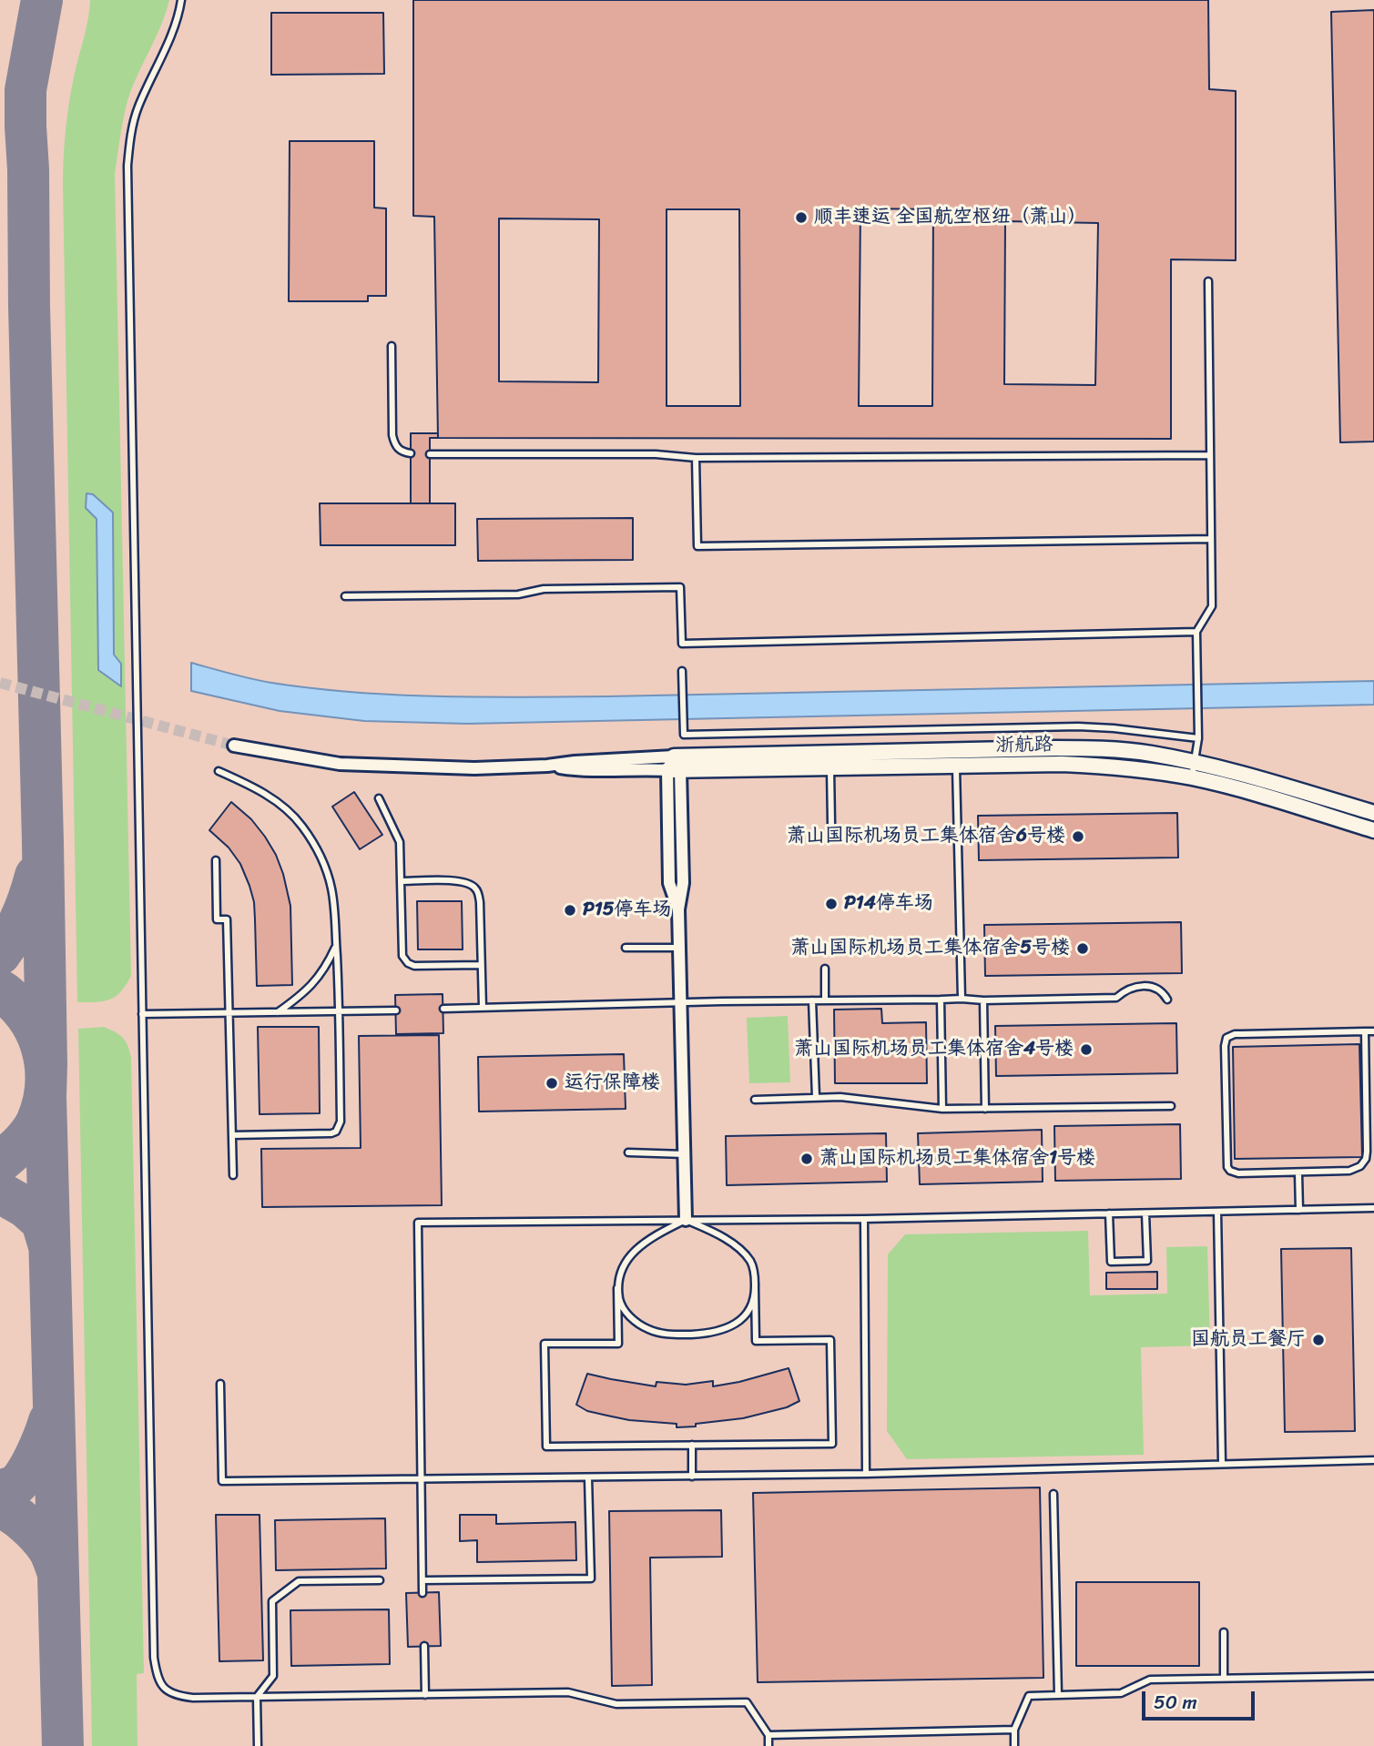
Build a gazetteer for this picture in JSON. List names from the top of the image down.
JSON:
{
  "streets": {
    "street": ["浙航路"]
  },
  "places": [
    "顺丰速运 全国航空枢纽（萧山）",
    "萧山国际机场员工集体宿舍6号楼",
    "P14停车场",
    "P15停车场",
    "萧山国际机场员工集体宿舍5号楼",
    "萧山国际机场员工集体宿舍4号楼",
    "运行保障楼",
    "萧山国际机场员工集体宿舍1号楼",
    "国航员工餐厅"
  ],
  "scale_bar": "50 m"
}
